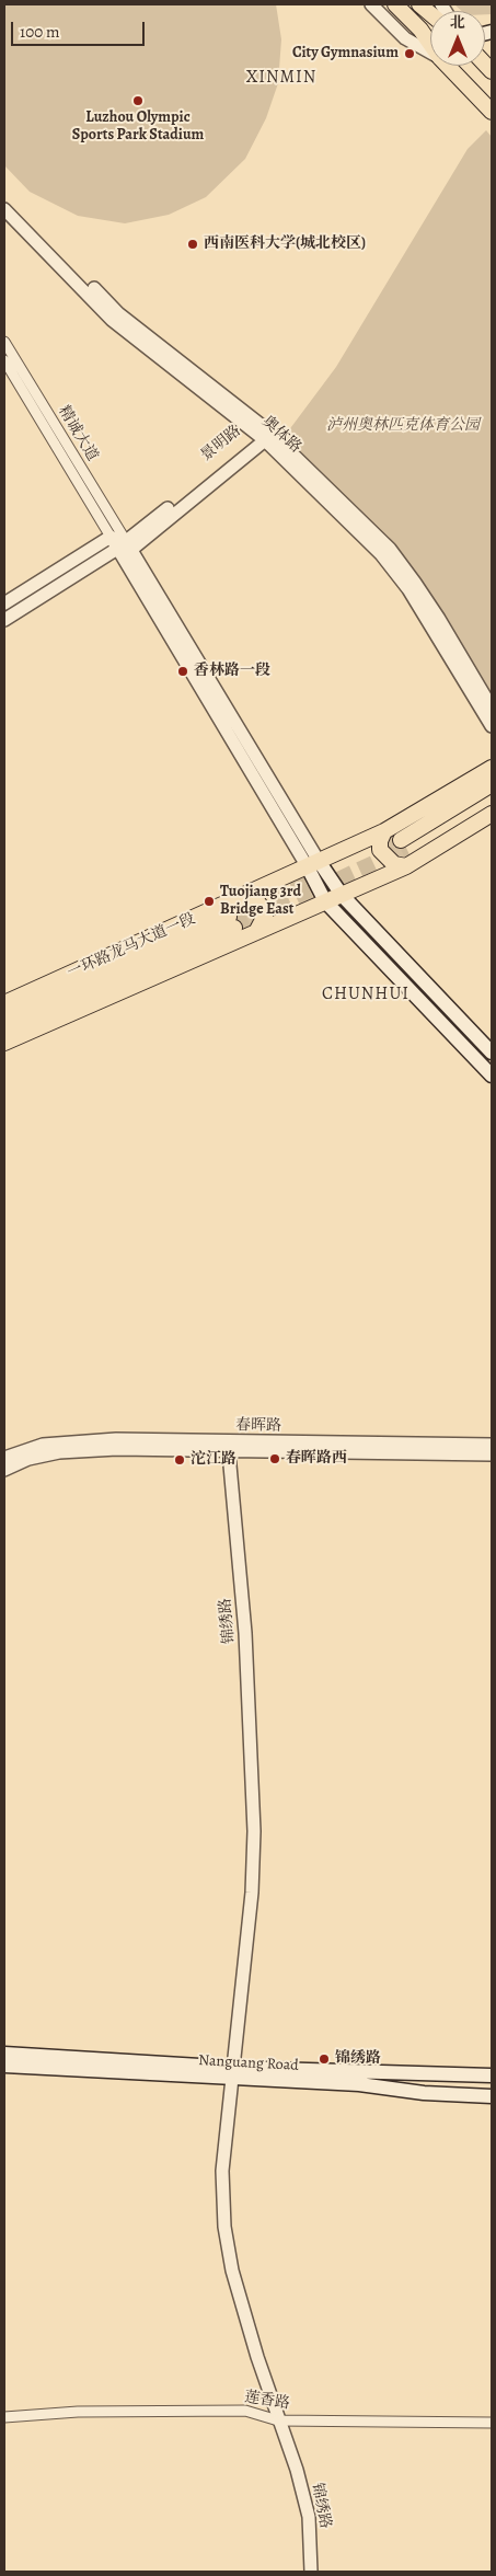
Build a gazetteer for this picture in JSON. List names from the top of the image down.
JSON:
{
  "streets": {
    "highway": ["一环路龙马大道一段"],
    "main road": ["Nanguang Road"],
    "street": [
      "精诚大道",
      "奥体路",
      "景明路",
      "春晖路",
      "锦绣路",
      "莲香路"
    ]
  },
  "crossings": [
    ["精诚大道", "景明路"],
    ["奥体路", "景明路"],
    ["春晖路", "锦绣路"],
    ["锦绣路", "Nanguang Road"],
    ["锦绣路", "莲香路"]
  ],
  "districts": ["XINMIN", "CHUNHUI"],
  "parks": ["泸州奥林匹克体育公园"],
  "places": [
    "City Gymnasium",
    "Luzhou Olympic Sports Park Stadium",
    "西南医科大学(城北校区)",
    "香林路一段",
    "Tuojiang 3rd Bridge East",
    "春晖路西",
    "沱江路",
    "锦绣路"
  ],
  "scale_bar": "100 m",
  "north": "top"
}
